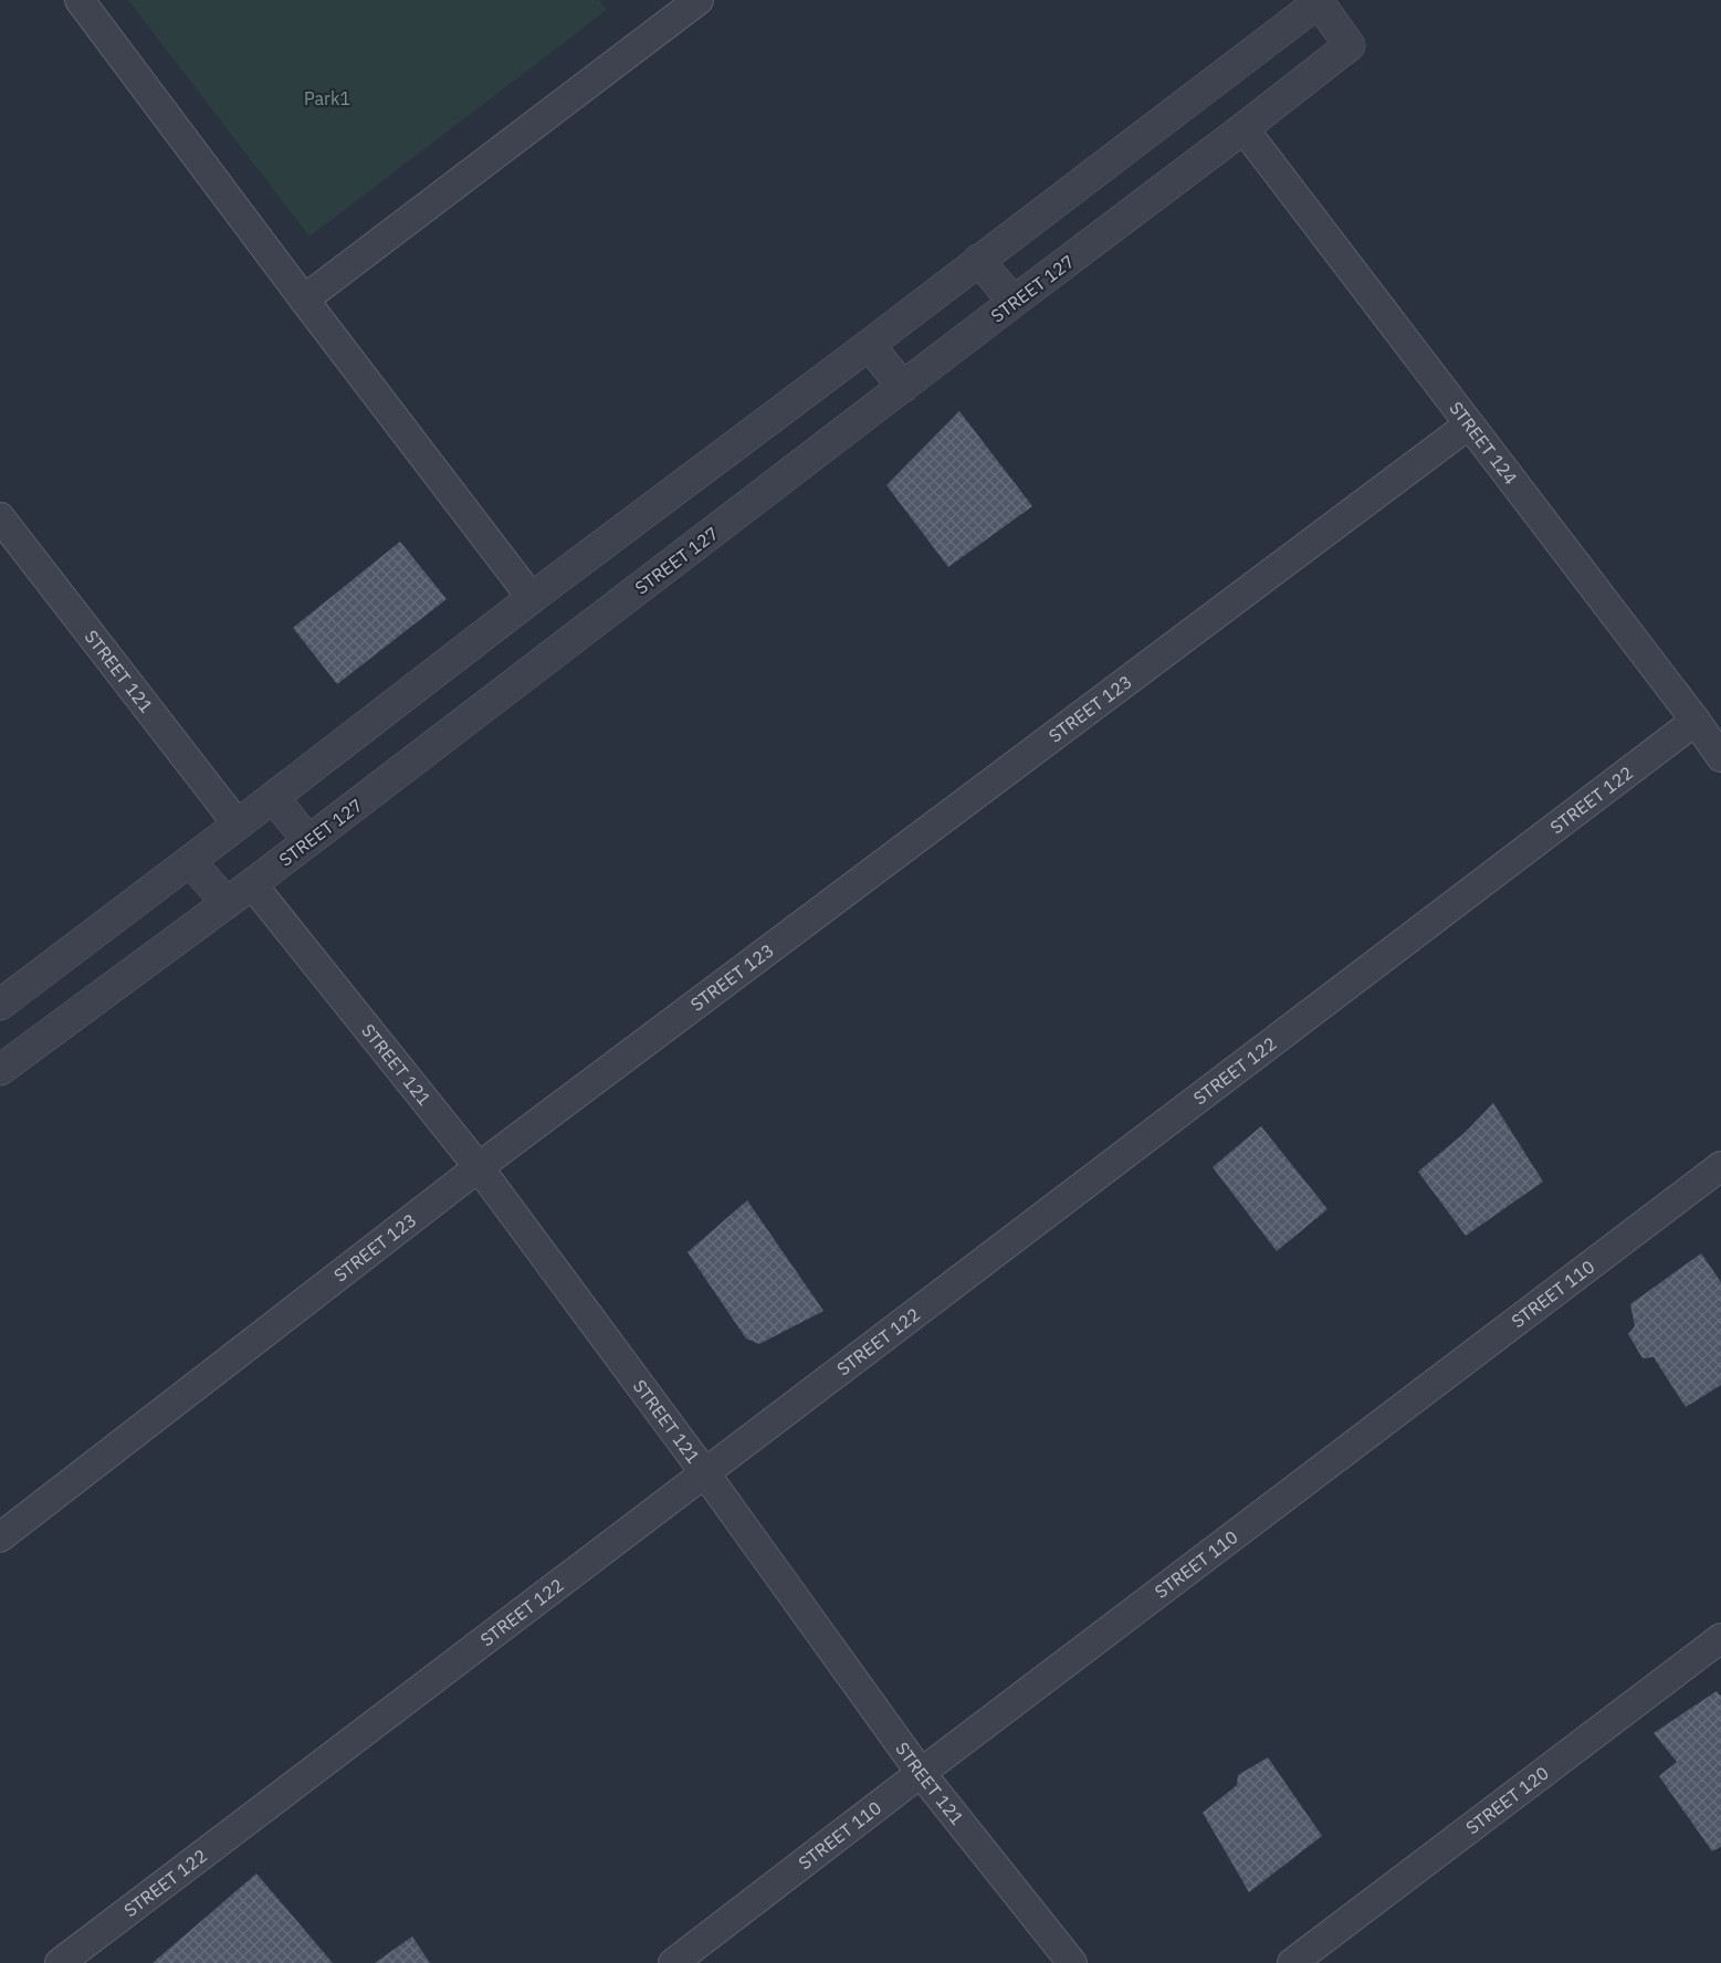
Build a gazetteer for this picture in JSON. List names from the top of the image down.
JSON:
{
  "streets": {
    "street": [
      "STREET 127",
      "STREET 124",
      "STREET 121",
      "STREET 123",
      "STREET 122",
      "STREET 110",
      "STREET 120"
    ]
  },
  "crossings": [
    ["STREET 127", "STREET 124"],
    ["STREET 127", "STREET 121"],
    ["STREET 124", "STREET 123"],
    ["STREET 124", "STREET 122"],
    ["STREET 121", "STREET 123"],
    ["STREET 121", "STREET 122"],
    ["STREET 121", "STREET 110"]
  ],
  "parks": ["Park1"]
}
